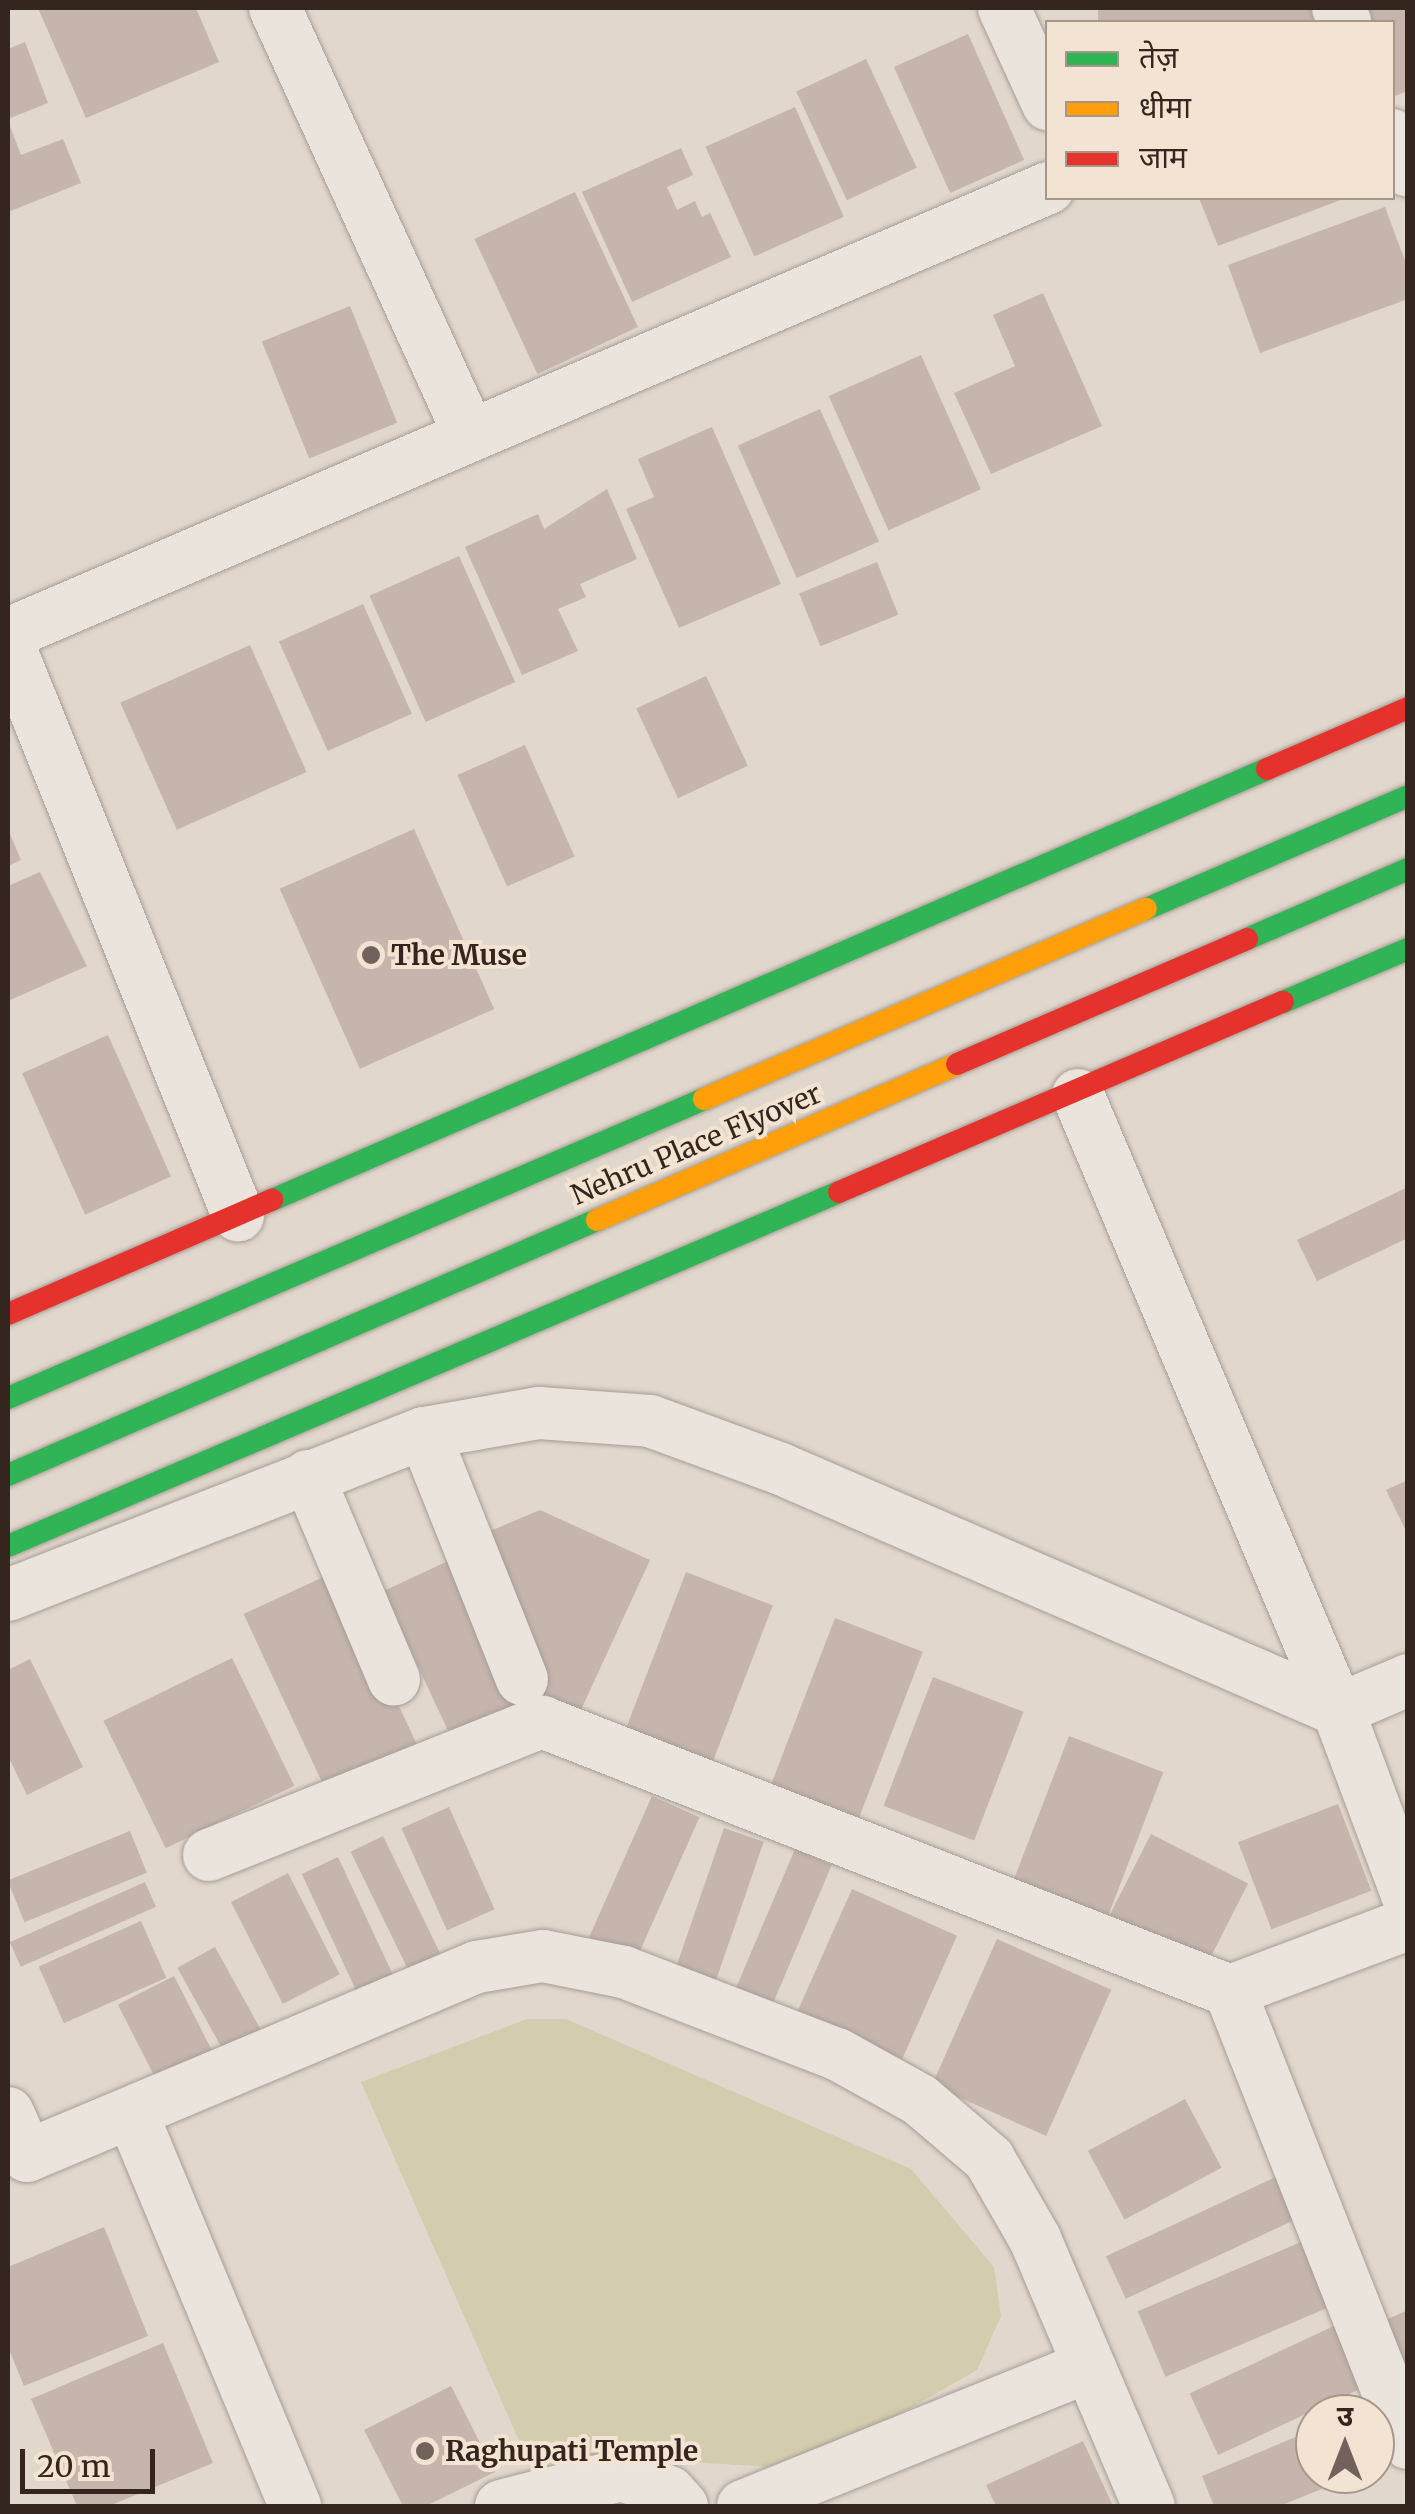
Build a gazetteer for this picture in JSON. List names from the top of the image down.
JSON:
{
  "streets": {
    "main road": ["Nehru Place Flyover"]
  },
  "places": ["The Muse", "Raghupati Temple"],
  "legend": ["तेज़", "धीमा", "जाम"],
  "scale_bar": "20 m",
  "north": "top"
}
